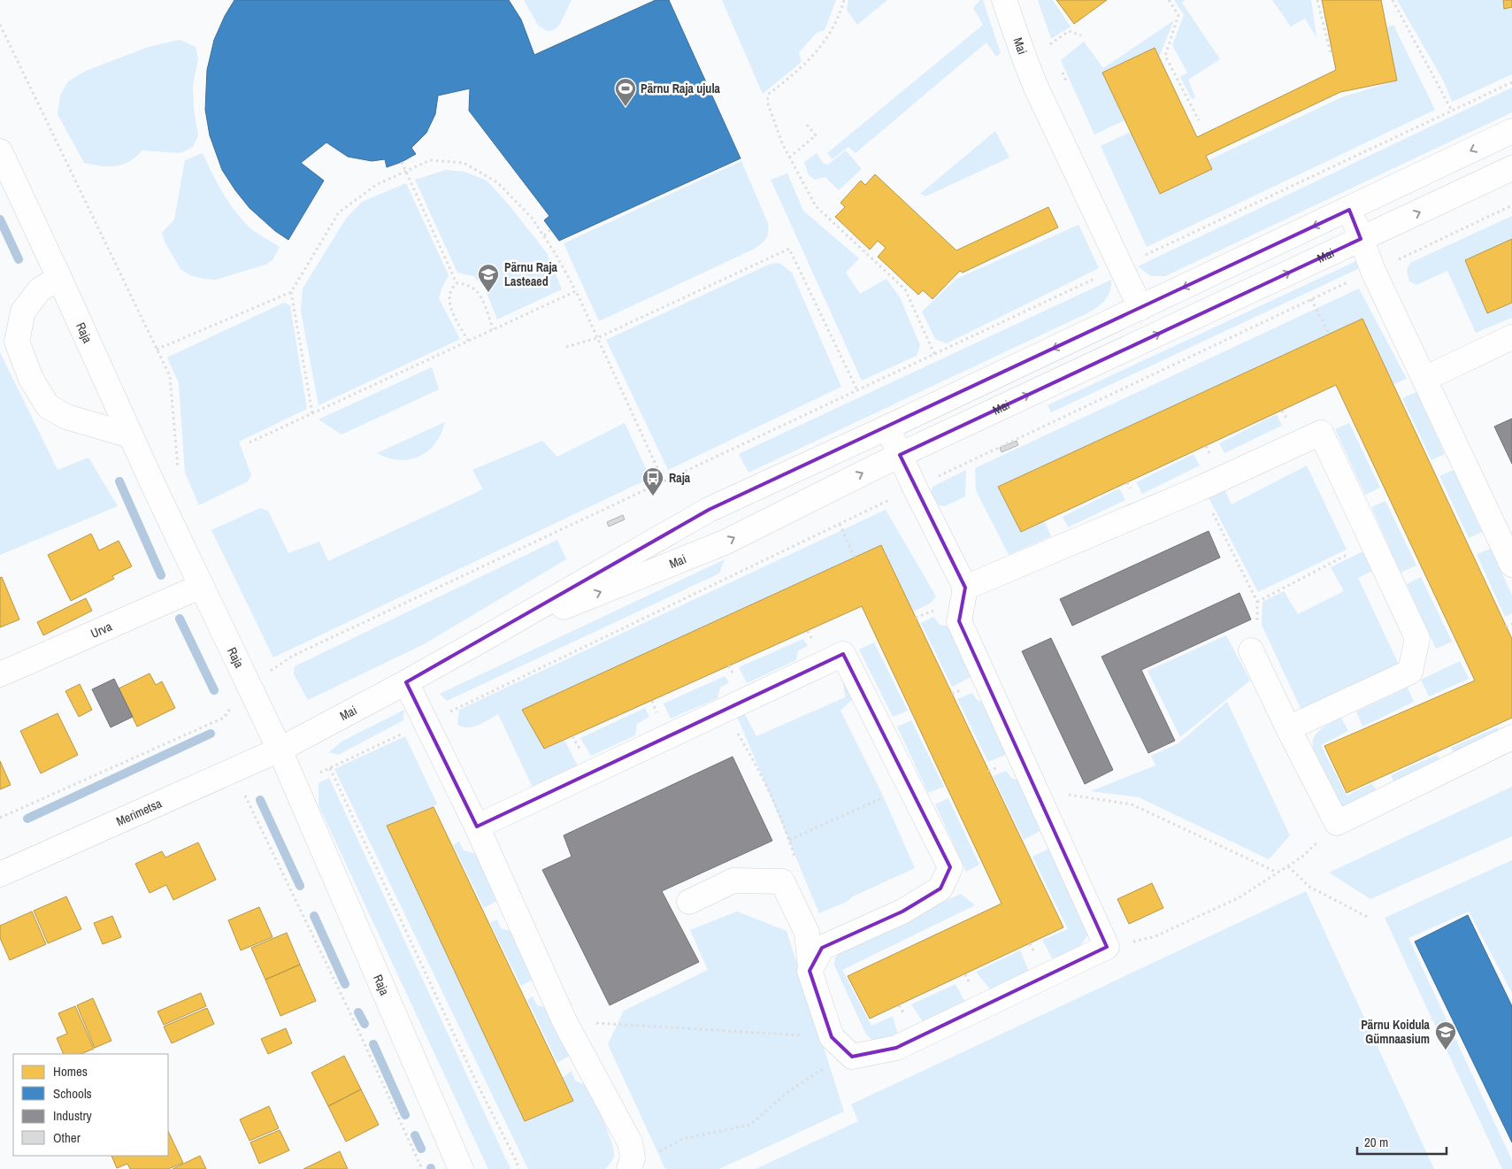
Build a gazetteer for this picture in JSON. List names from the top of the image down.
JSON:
{
  "streets": {
    "street": [
      "Mai",
      "Raja",
      "Urva",
      "Merimetsa"
    ]
  },
  "crossings": [
    ["Mai", "Raja"],
    ["Mai", "Merimetsa"],
    ["Raja", "Urva"],
    ["Raja", "Merimetsa"]
  ],
  "places": {
    "sports": ["Pärnu Raja ujula"],
    "school or university": ["Pärnu Raja Lasteaed", "Pärnu Koidula Gümnaasium"],
    "bus stop": ["Raja"]
  },
  "legend": [
    "Homes",
    "Schools",
    "Industry",
    "Other"
  ],
  "scale_bar": "20 m"
}
